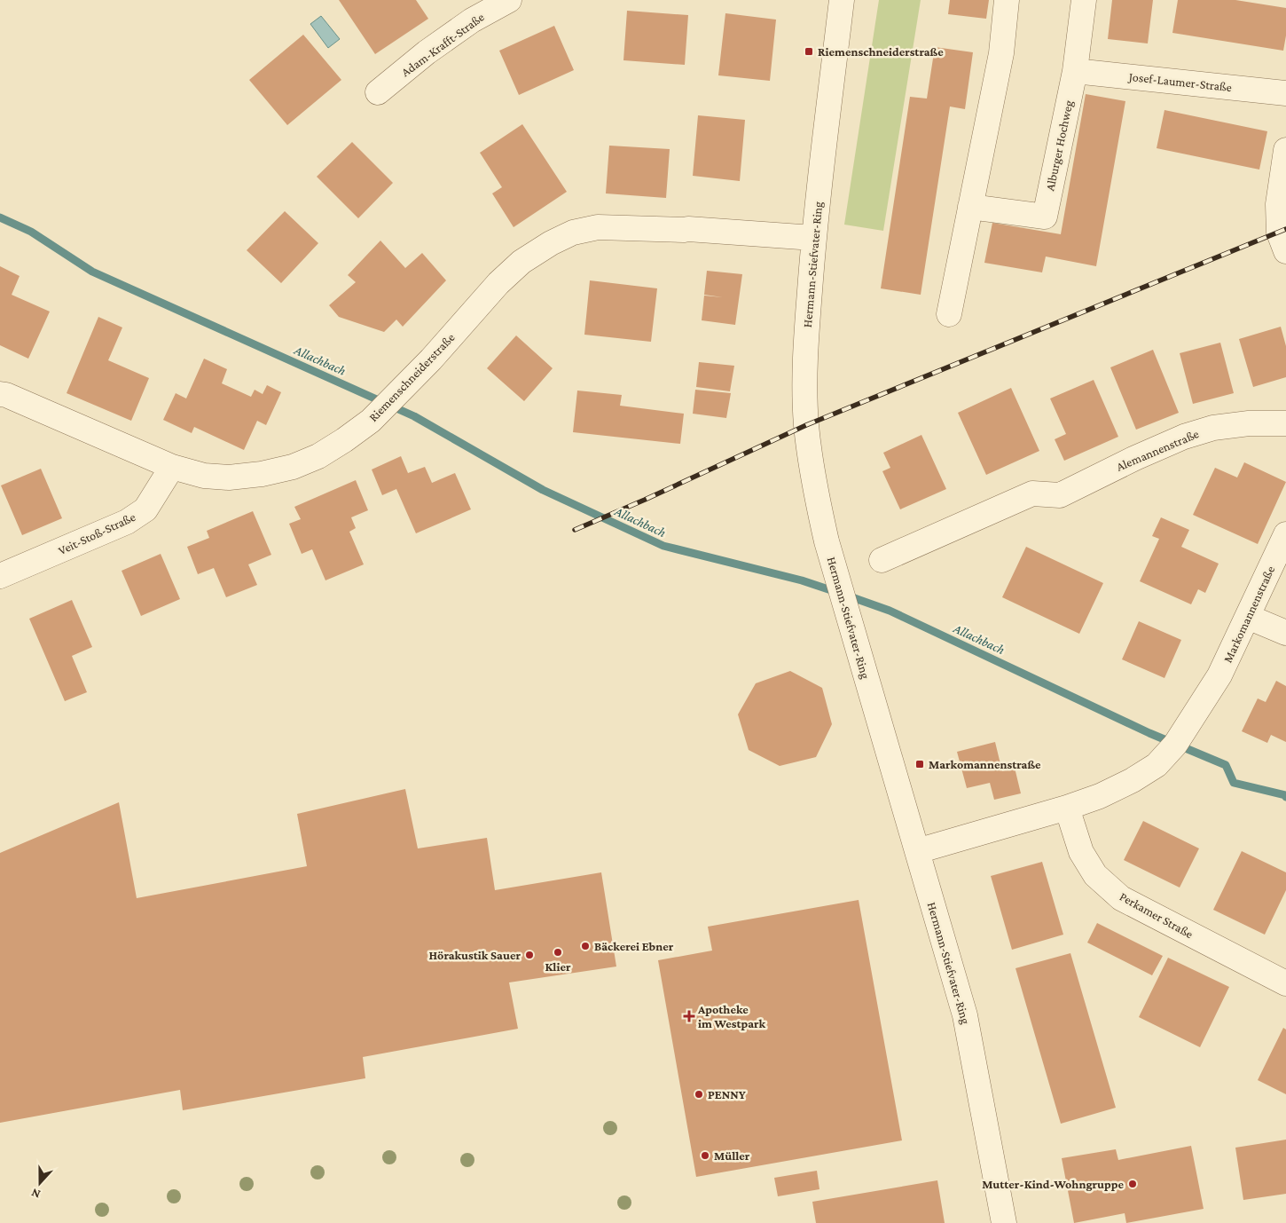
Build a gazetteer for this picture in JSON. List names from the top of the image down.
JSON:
{
  "streets": {
    "street": [
      "Adam-Krafft-Straße",
      "Josef-Laumer-Straße",
      "Alburger Hochweg",
      "Hermann-Stiefvater-Ring",
      "Riemenschneiderstraße",
      "Alemannenstraße",
      "Veit-Stoß-Straße",
      "Markomannenstraße",
      "Perkamer Straße"
    ]
  },
  "crossings": [
    ["Josef-Laumer-Straße", "Alburger Hochweg"],
    ["Hermann-Stiefvater-Ring", "Riemenschneiderstraße"],
    ["Hermann-Stiefvater-Ring", "Markomannenstraße"],
    ["Riemenschneiderstraße", "Veit-Stoß-Straße"],
    ["Markomannenstraße", "Perkamer Straße"]
  ],
  "water": ["Allachbach"],
  "places": {
    "transit": ["Riemenschneiderstraße", "Markomannenstraße"],
    "other": [
      "Bäckerei Ebner",
      "Klier",
      "Hörakustik Sauer",
      "PENNY",
      "Müller",
      "Mutter-Kind-Wohngruppe"
    ],
    "health": ["Apotheke im Westpark"]
  },
  "north": "bottom"
}
